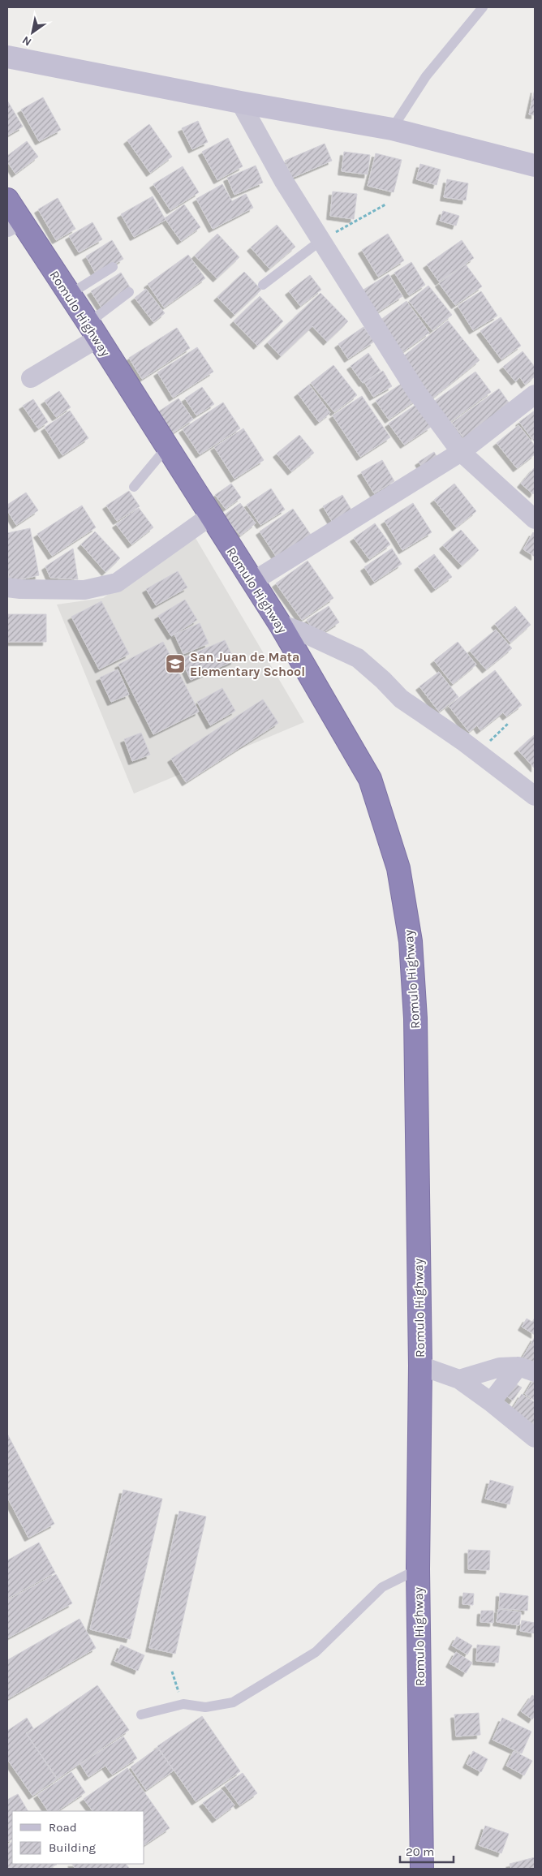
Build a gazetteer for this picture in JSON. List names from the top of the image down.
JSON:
{
  "streets": {
    "highway": ["Romulo Highway"]
  },
  "places": {
    "school or university": ["San Juan de Mata Elementary School"]
  },
  "legend": ["Road", "Building"],
  "scale_bar": "20 m",
  "north": "bottom left"
}
